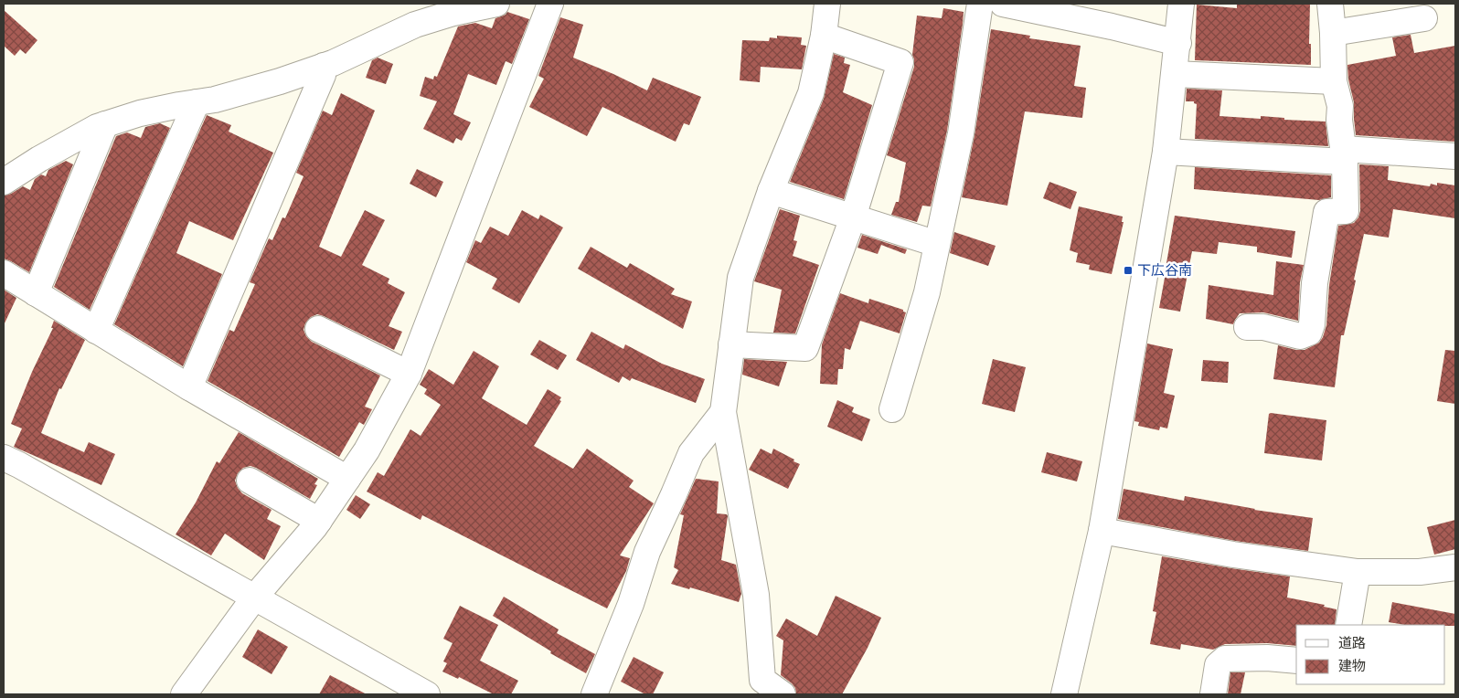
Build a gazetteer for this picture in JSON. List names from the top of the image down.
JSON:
{
  "places": {
    "transit": ["下広谷南"]
  },
  "legend": ["道路", "建物"]
}
